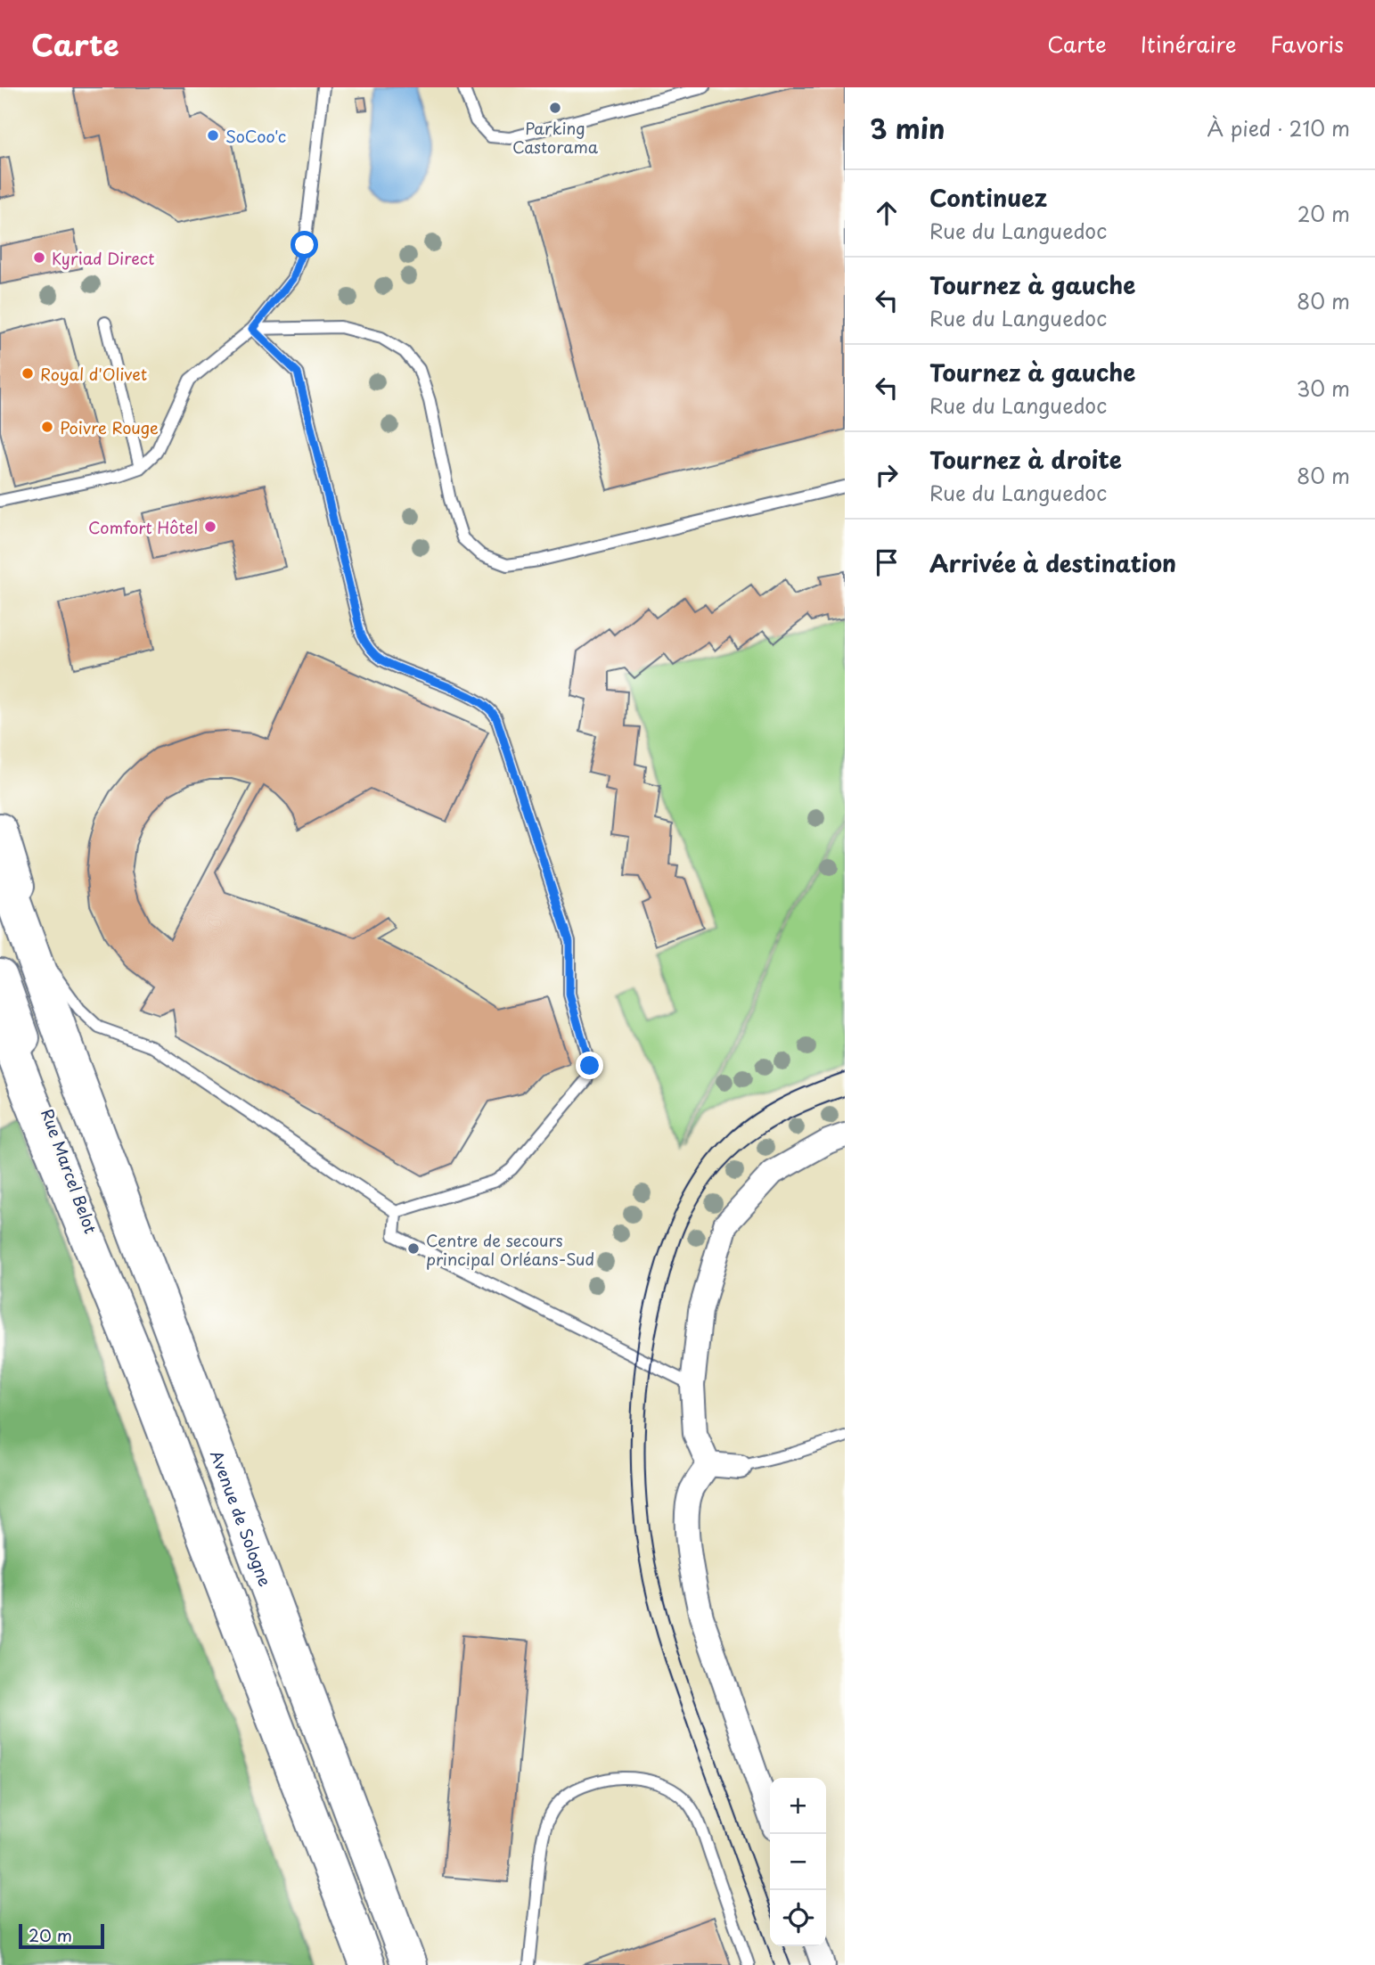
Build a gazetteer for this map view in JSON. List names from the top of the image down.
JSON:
{
  "streets": {
    "main road": ["Rue Marcel Belot", "Avenue de Sologne"]
  },
  "places": [
    "Parking Castorama",
    "SoCoo'c",
    "Kyriad Direct",
    "Royal d'Olivet",
    "Poivre Rouge",
    "Comfort Hôtel",
    "Centre de secours principal Orléans-Sud"
  ],
  "scale_bar": "20 m",
  "page": {
    "header": "Carte",
    "nav": ["Carte", "Itinéraire", "Favoris"],
    "heading": ["3 min", "À pied · 210 m"],
    "list": [
      ["Continuez", "Rue du Languedoc", "20 m"],
      ["Tournez à gauche", "Rue du Languedoc", "80 m"],
      ["Tournez à gauche", "Rue du Languedoc", "30 m"],
      ["Tournez à droite", "Rue du Languedoc", "80 m"],
      "Arrivée à destination"
    ],
    "map_buttons": ["+", "−"],
    "scale": "20 m"
  }
}
